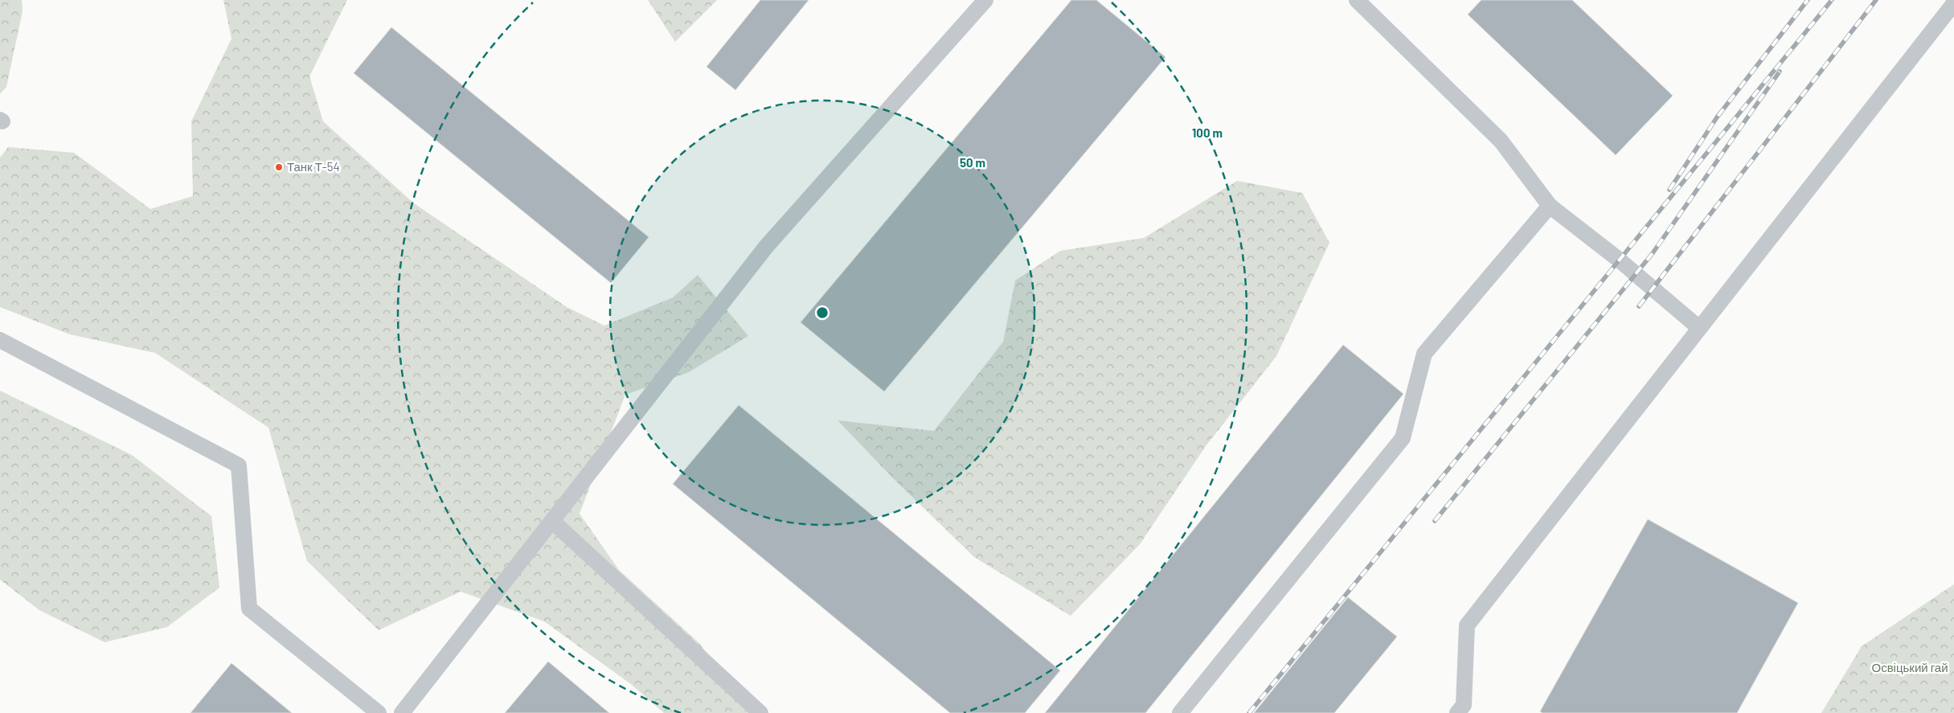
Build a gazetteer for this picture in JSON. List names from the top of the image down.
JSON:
{
  "parks": ["Освіцький гай"],
  "places": ["Танк Т-54"],
  "rings": ["100 m", "50 m"]
}
